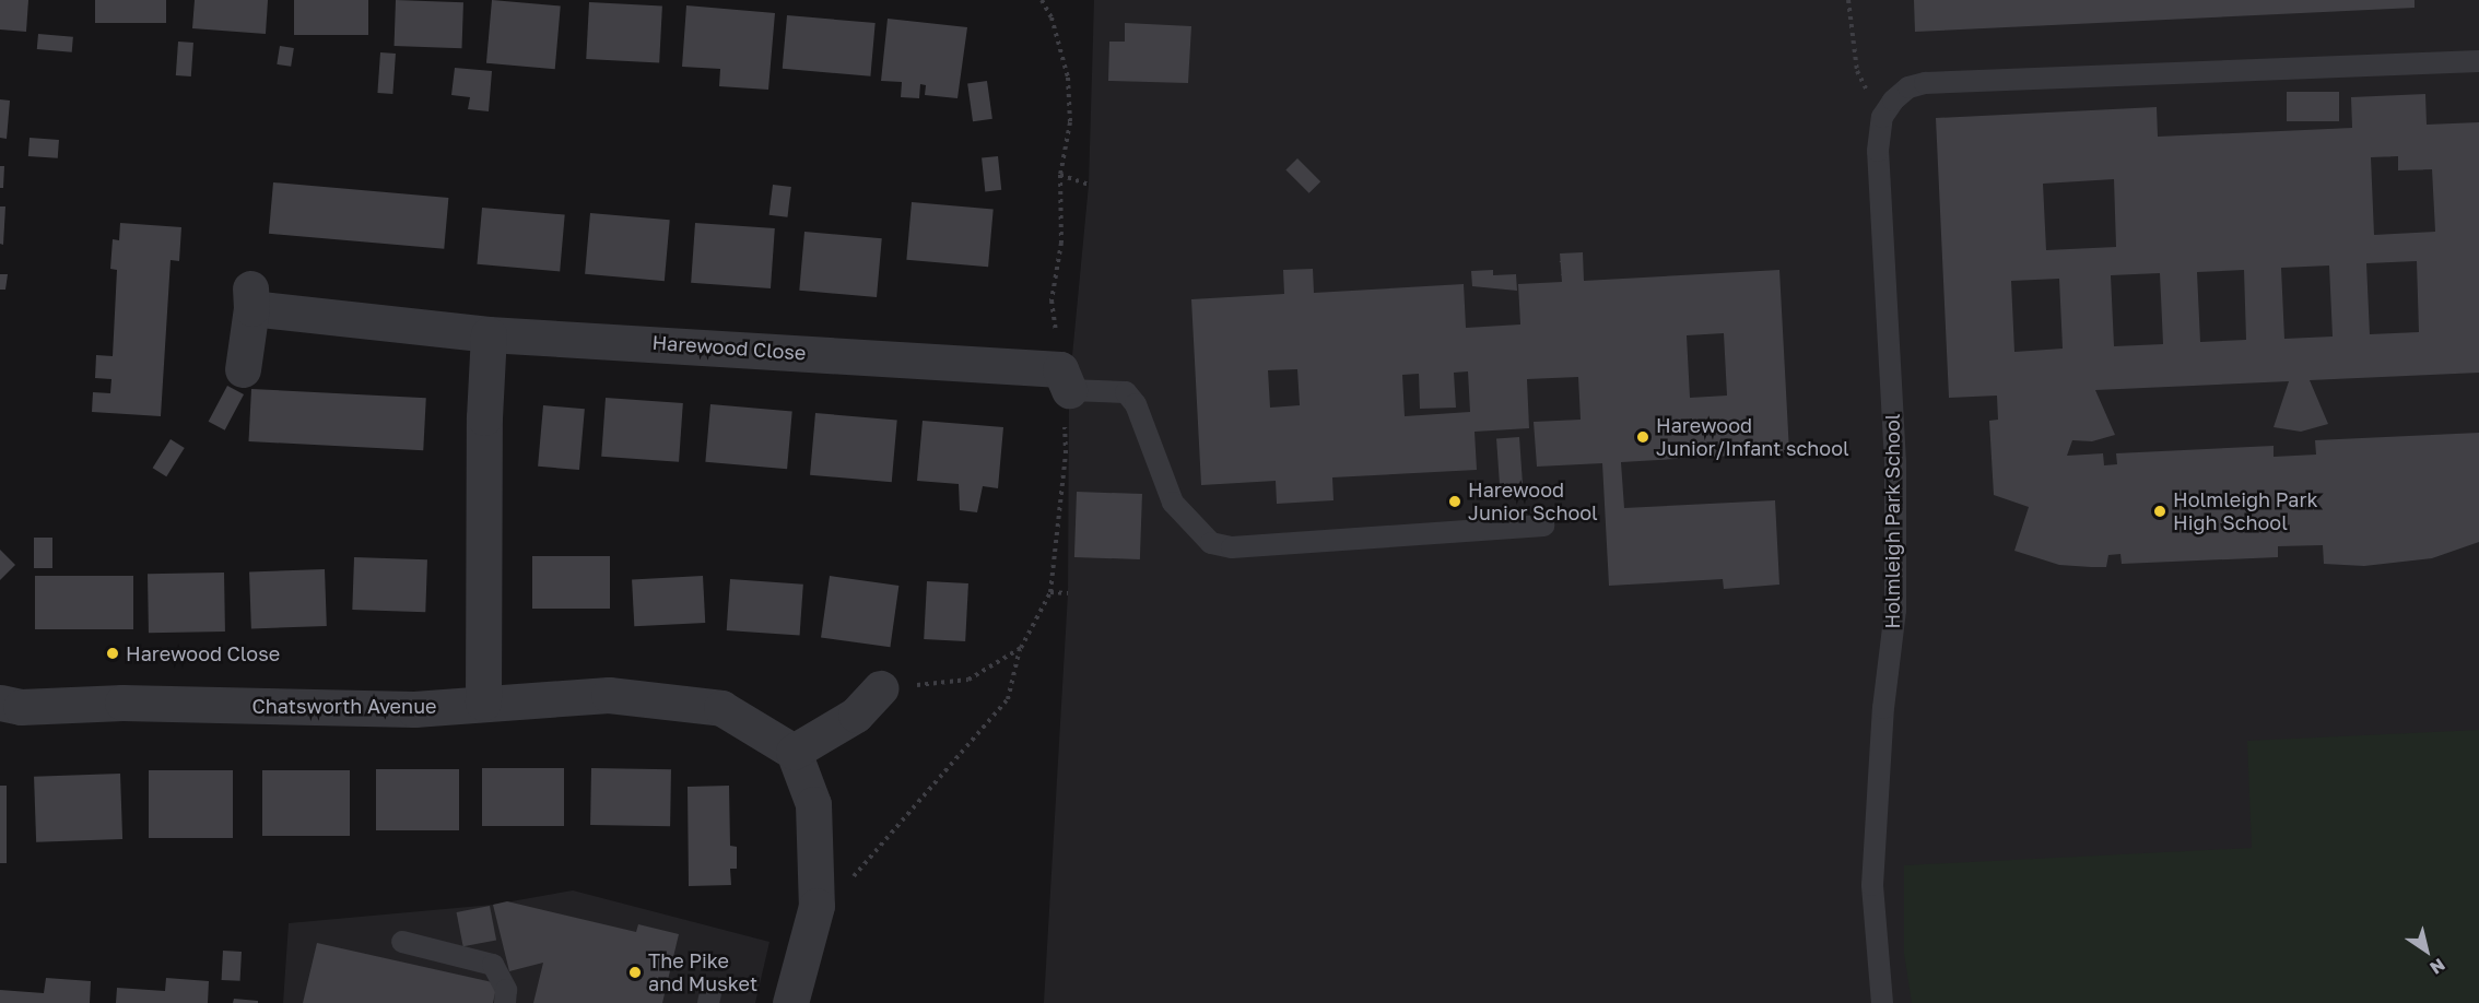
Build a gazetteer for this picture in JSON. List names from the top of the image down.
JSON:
{
  "streets": {
    "street": ["Harewood Close", "Chatsworth Avenue"],
    "lane": ["Holmleigh Park School"]
  },
  "places": [
    "Harewood Junior/Infant school",
    "Harewood Junior School",
    "Holmleigh Park High School",
    "Harewood Close",
    "The Pike and Musket"
  ],
  "north": "bottom right"
}
